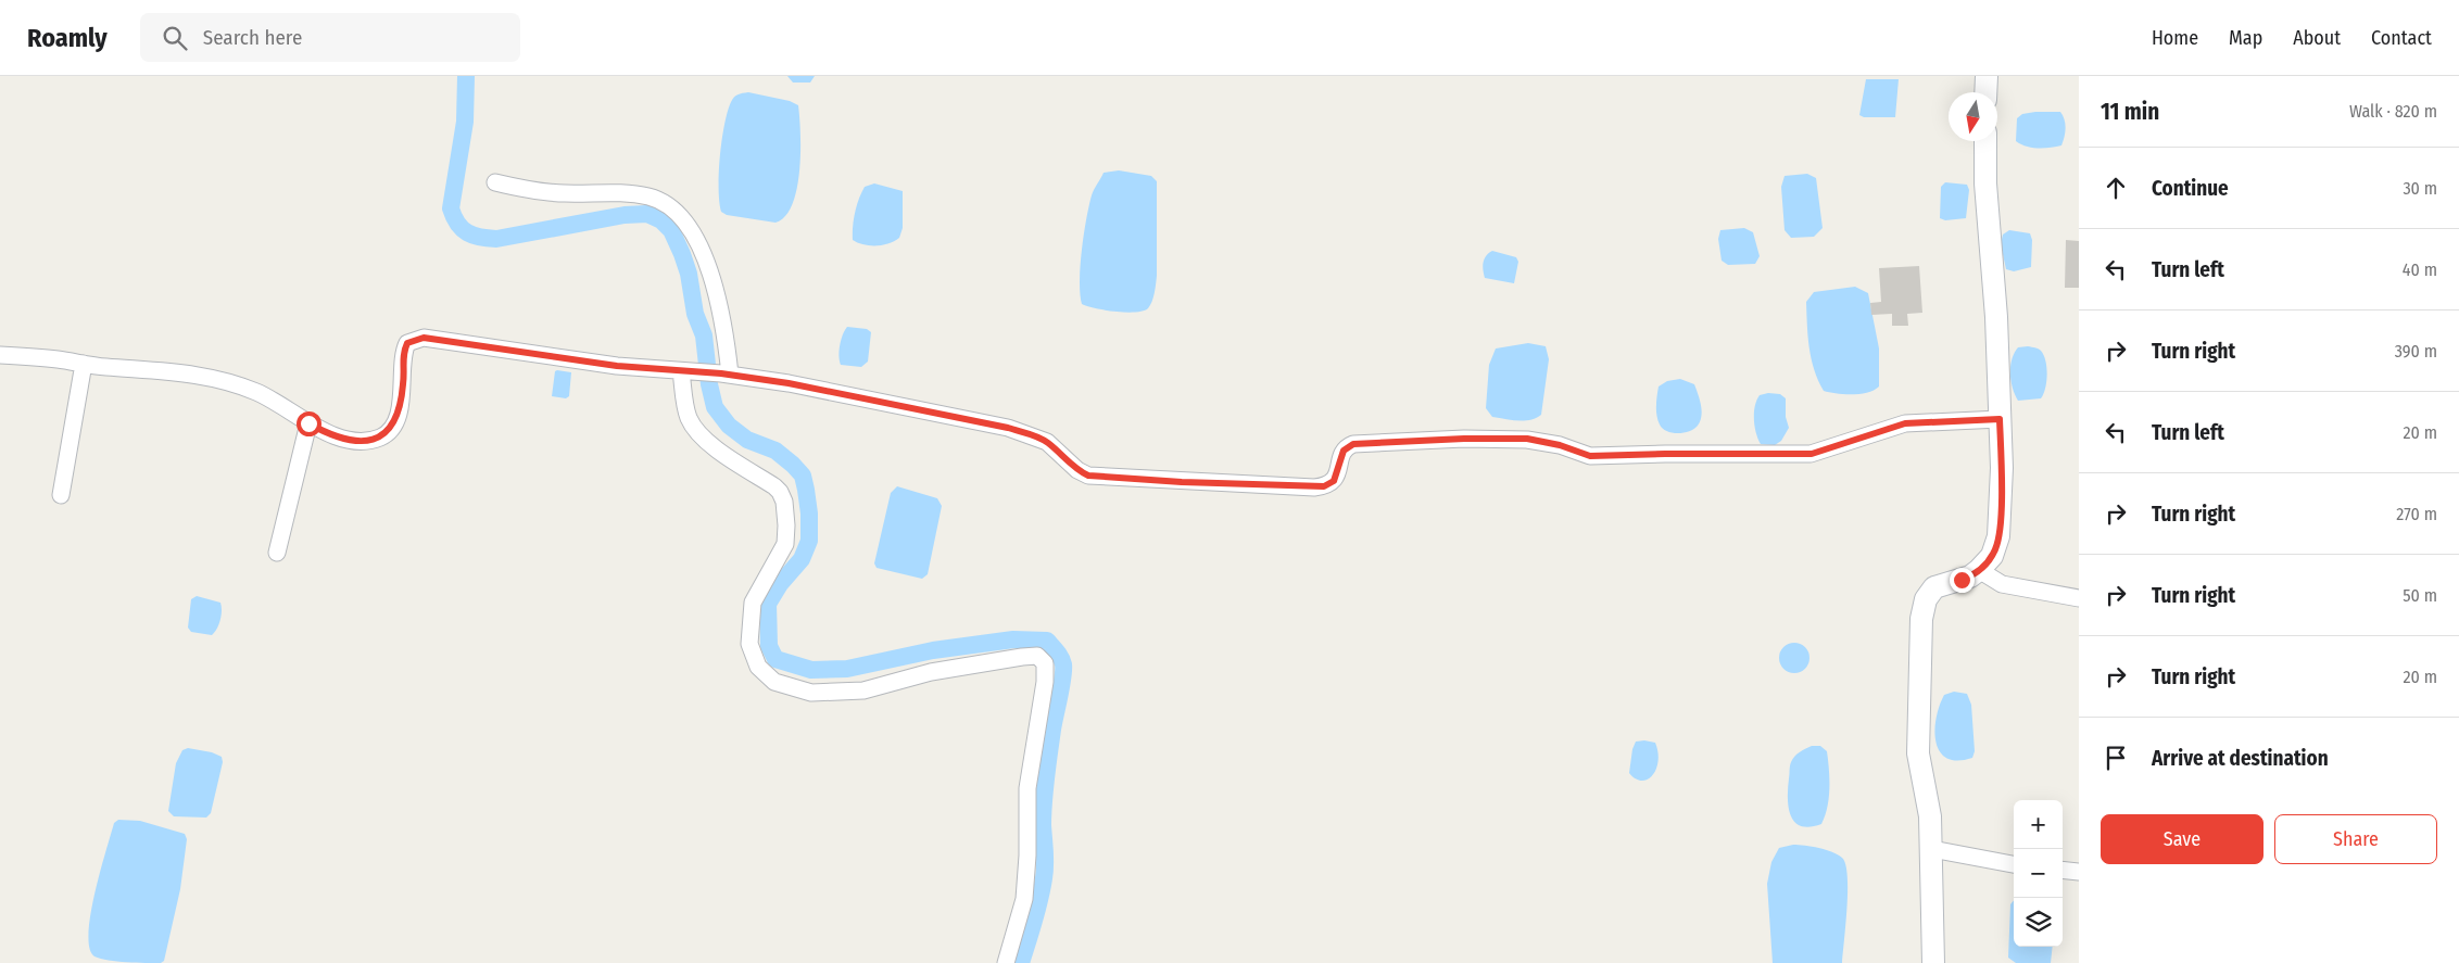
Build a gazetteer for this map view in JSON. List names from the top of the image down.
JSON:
{
  "north": "bottom",
  "page": {
    "header": "Roamly",
    "search": "Search here",
    "nav": [
      "Home",
      "Map",
      "About",
      "Contact"
    ],
    "heading": ["11 min", "Walk · 820 m"],
    "list": [
      ["Continue", "30 m"],
      ["Turn left", "40 m"],
      ["Turn right", "390 m"],
      ["Turn left", "20 m"],
      ["Turn right", "270 m"],
      ["Turn right", "50 m"],
      ["Turn right", "20 m"],
      "Arrive at destination"
    ],
    "buttons": ["Save", "Share"],
    "map_buttons": ["+", "−"]
  }
}
